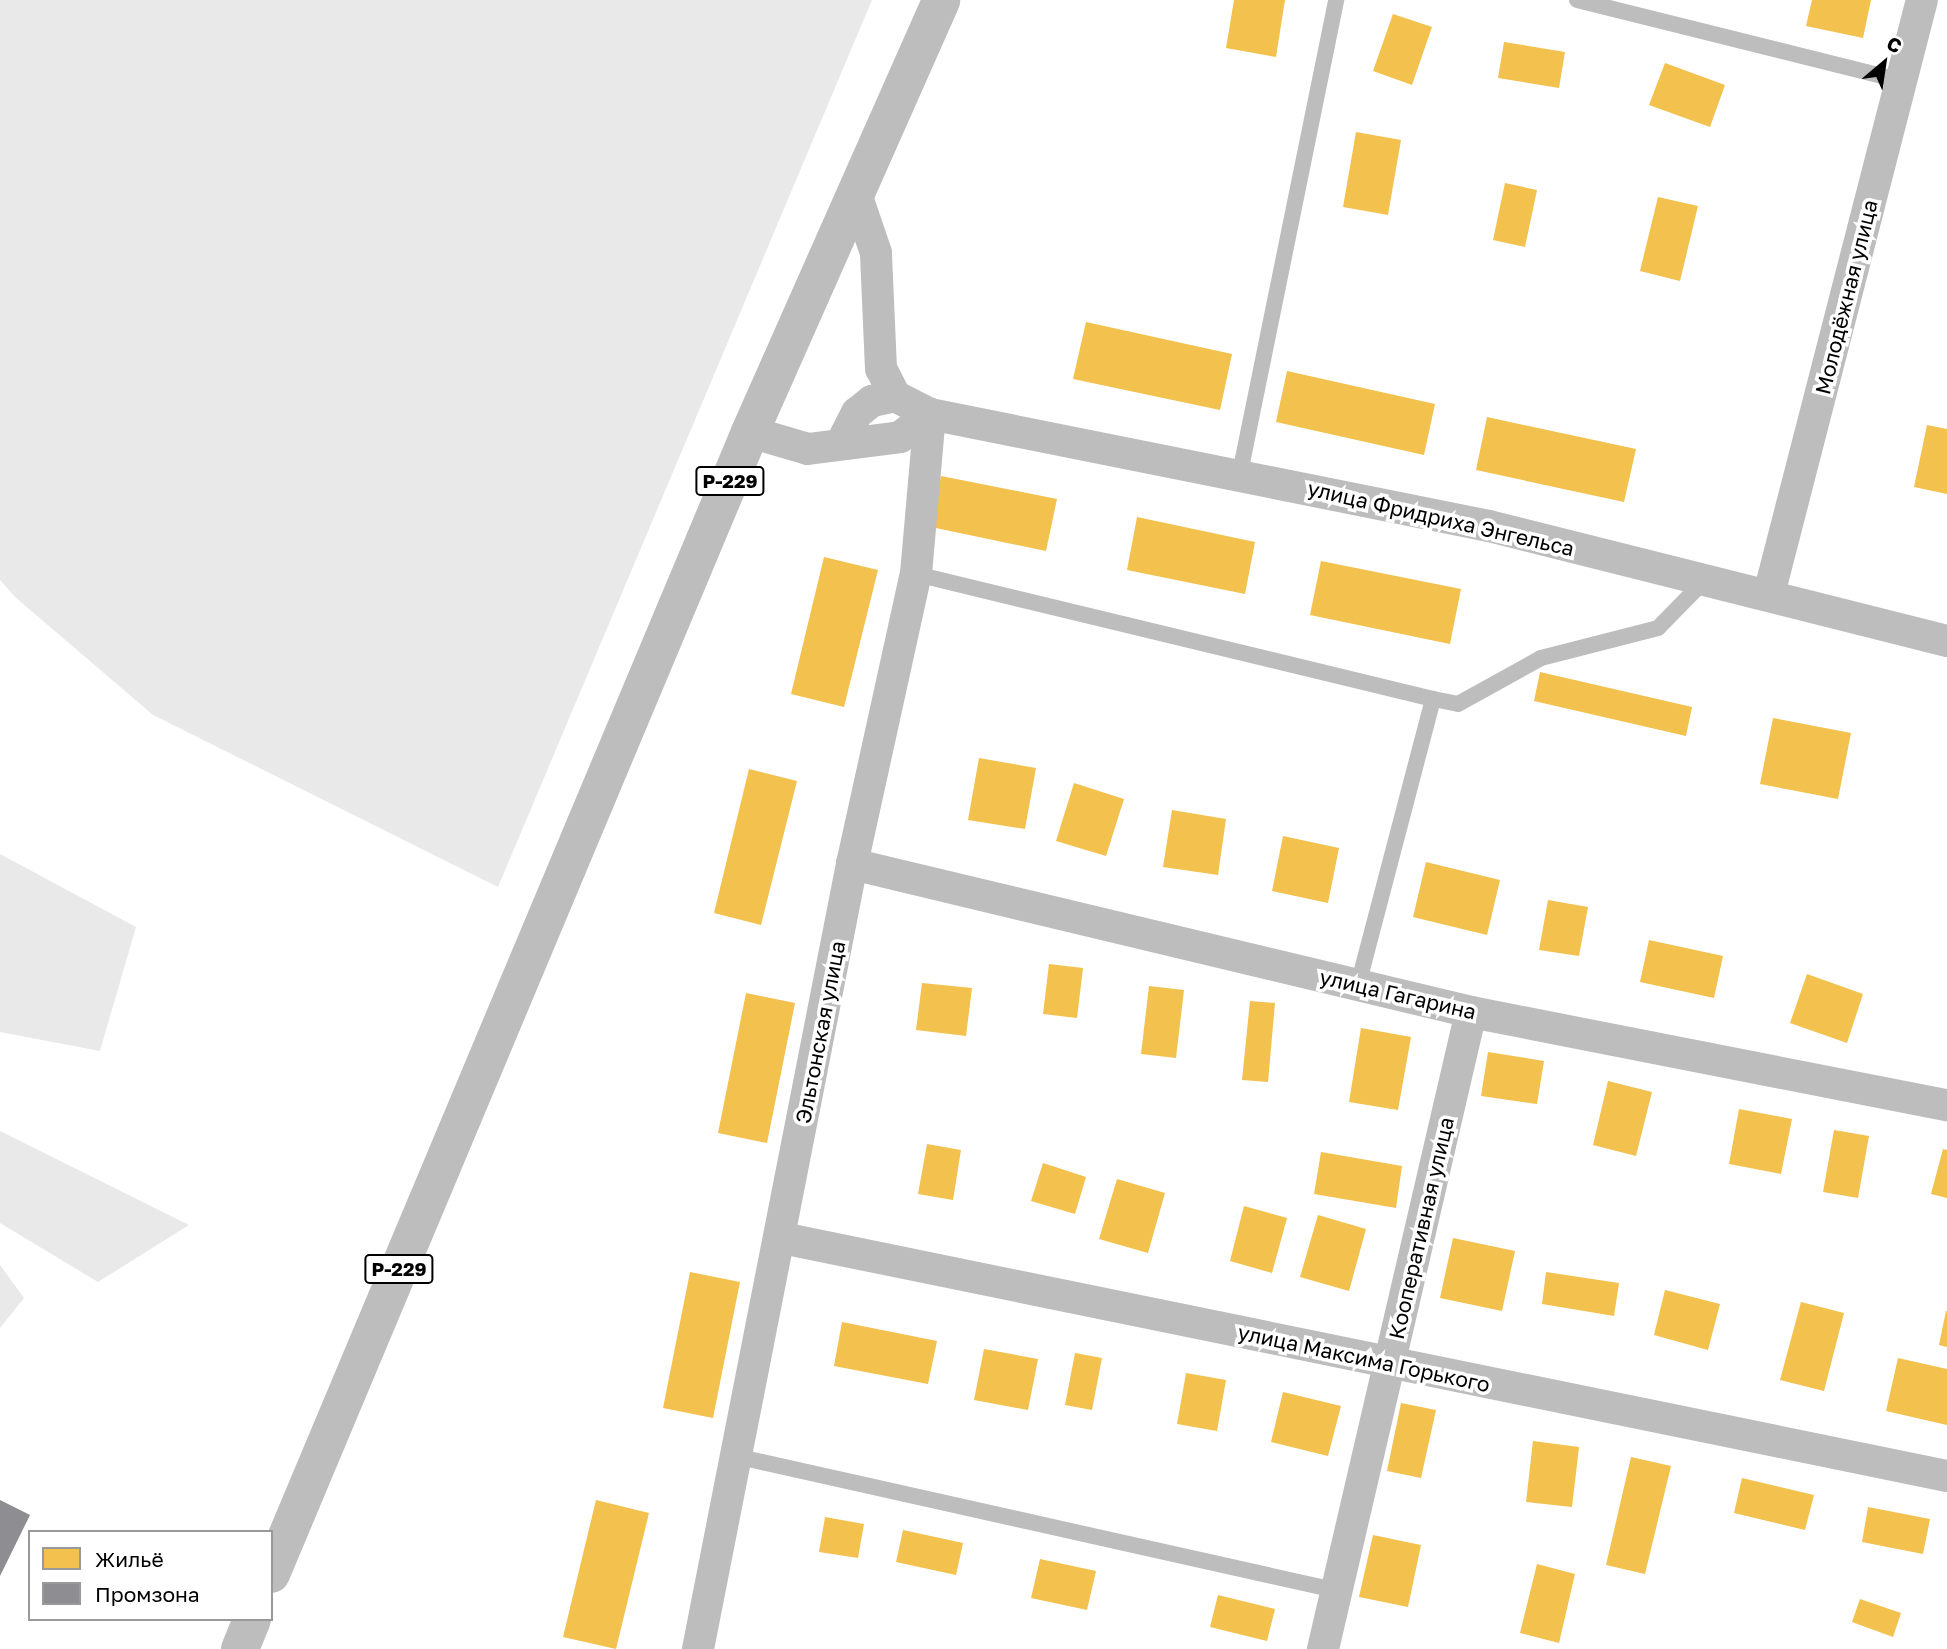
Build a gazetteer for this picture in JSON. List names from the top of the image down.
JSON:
{
  "streets": {
    "main road": ["Р-229"],
    "street": [
      "Молодёжная улица",
      "улица Фридриха Энгельса",
      "улица Гагарина",
      "Эльтонская улица",
      "Кооперативная улица",
      "улица Максима Горького"
    ]
  },
  "crossings": [
    ["Молодёжная улица", "улица Фридриха Энгельса"],
    ["улица Фридриха Энгельса", "Эльтонская улица"],
    ["улица Гагарина", "Эльтонская улица"],
    ["улица Гагарина", "Кооперативная улица"],
    ["Эльтонская улица", "улица Максима Горького"],
    ["Кооперативная улица", "улица Максима Горького"]
  ],
  "legend": ["Жильё", "Промзона"],
  "north": "top right"
}
